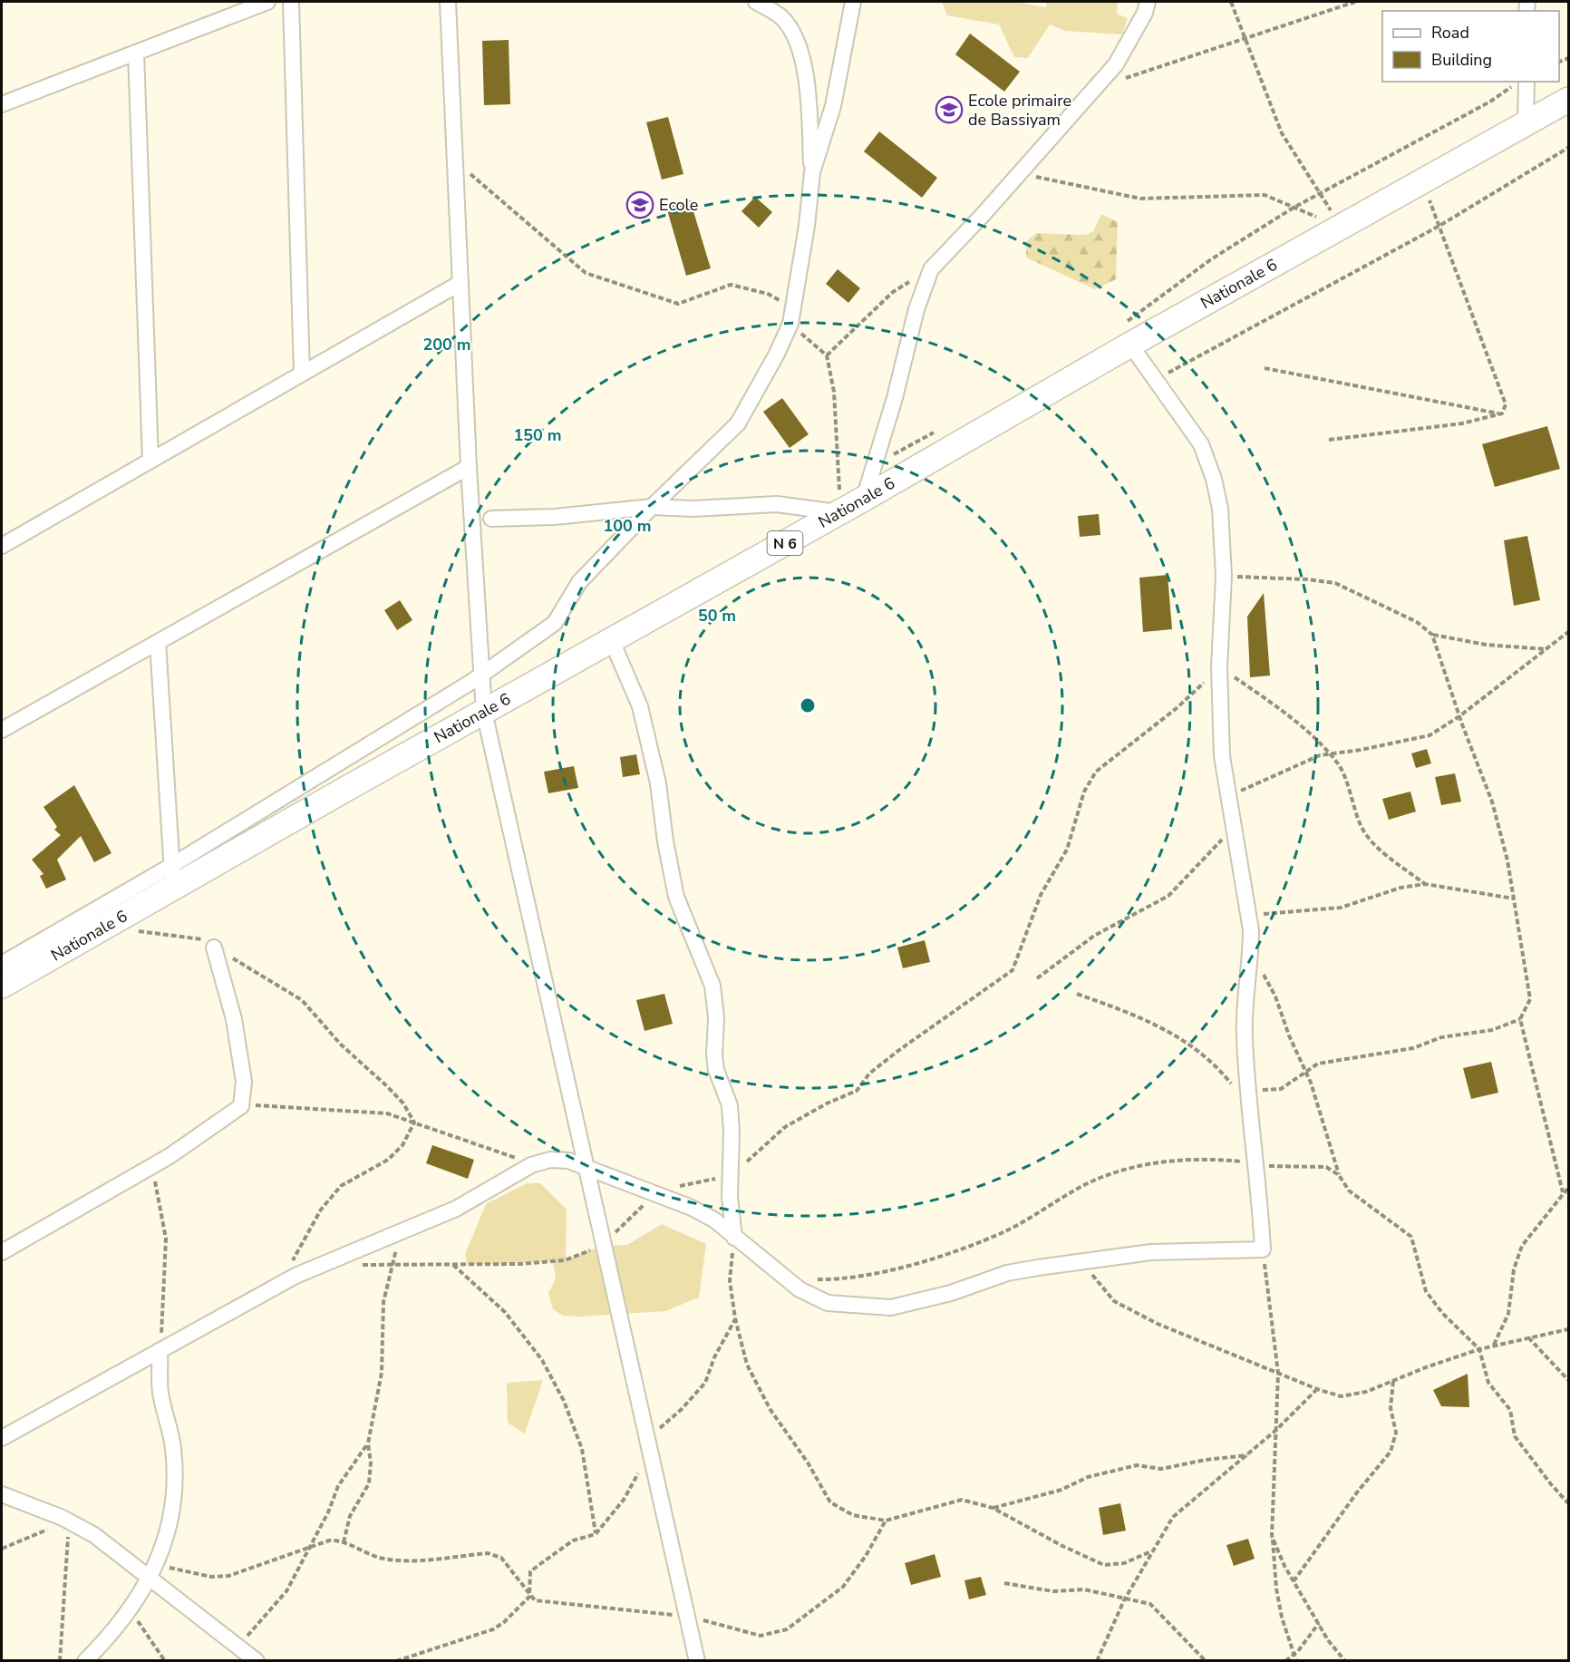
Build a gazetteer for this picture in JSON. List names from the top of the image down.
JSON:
{
  "streets": {
    "main road": ["Nationale 6", "N 6"]
  },
  "places": {
    "school or university": ["Ecole primaire de Bassiyam", "Ecole"]
  },
  "legend": ["Road", "Building"],
  "rings": [
    "200 m",
    "150 m",
    "100 m",
    "50 m"
  ]
}
